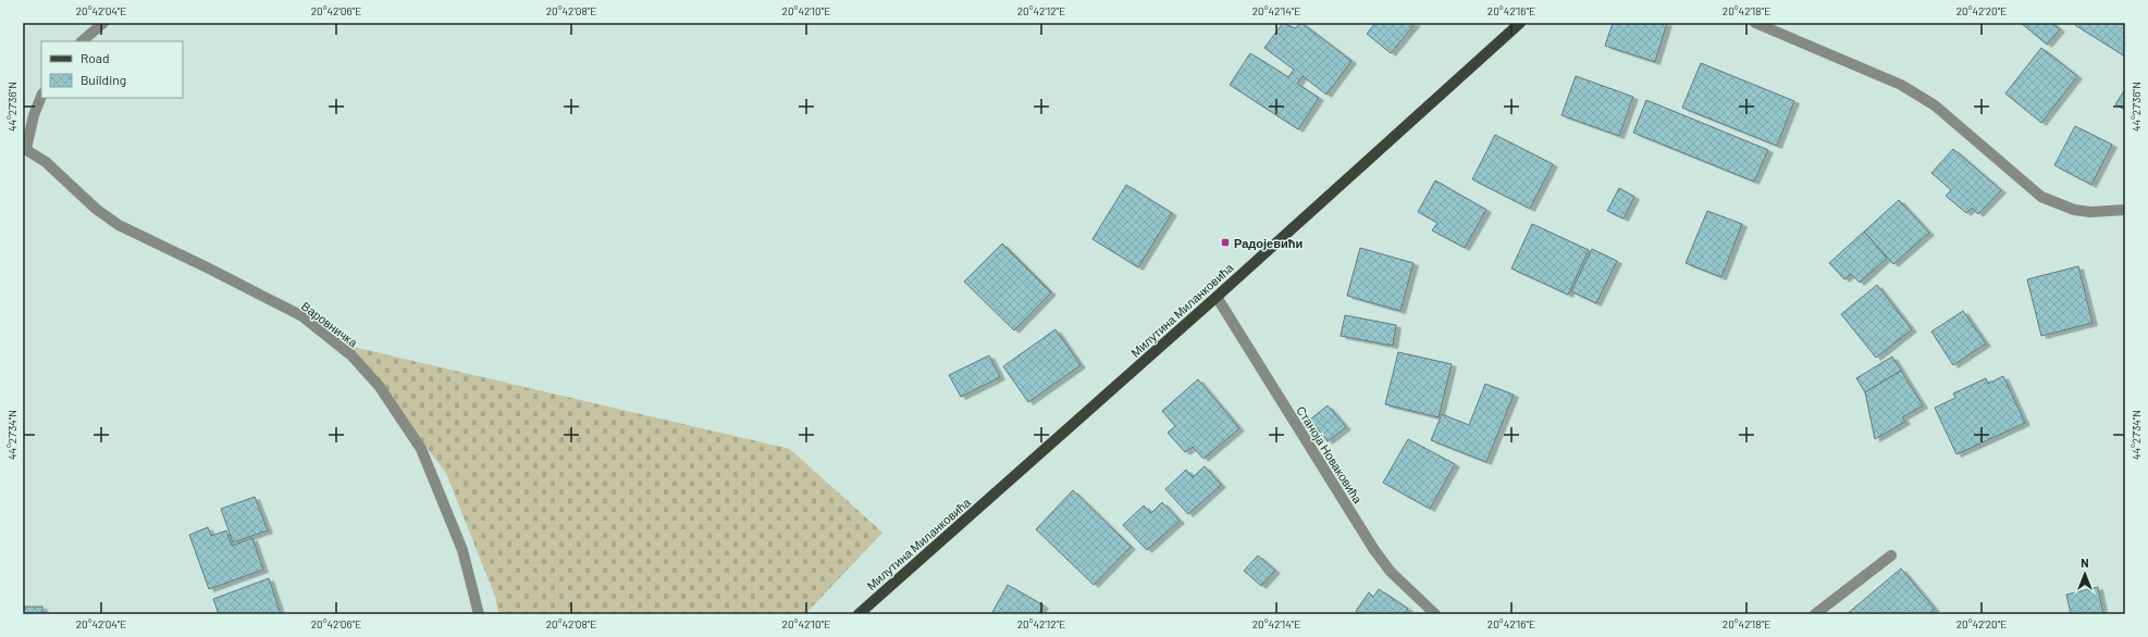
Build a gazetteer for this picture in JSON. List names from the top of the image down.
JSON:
{
  "streets": {
    "main road": ["Милутина Миланковића"],
    "street": ["Варовничка", "Станоја Новаковића"]
  },
  "crossings": [
    ["Милутина Миланковића", "Станоја Новаковића"]
  ],
  "places": {
    "transit": ["Радојевићи"]
  },
  "legend": ["Road", "Building"],
  "north": "top",
  "coordinates": [
    "20°42'04\"E",
    "20°42'06\"E",
    "20°42'08\"E",
    "20°42'10\"E",
    "20°42'12\"E",
    "20°42'14\"E",
    "20°42'16\"E",
    "20°42'18\"E",
    "20°42'20\"E",
    "44°27'36\"N",
    "44°27'34\"N"
  ]
}
